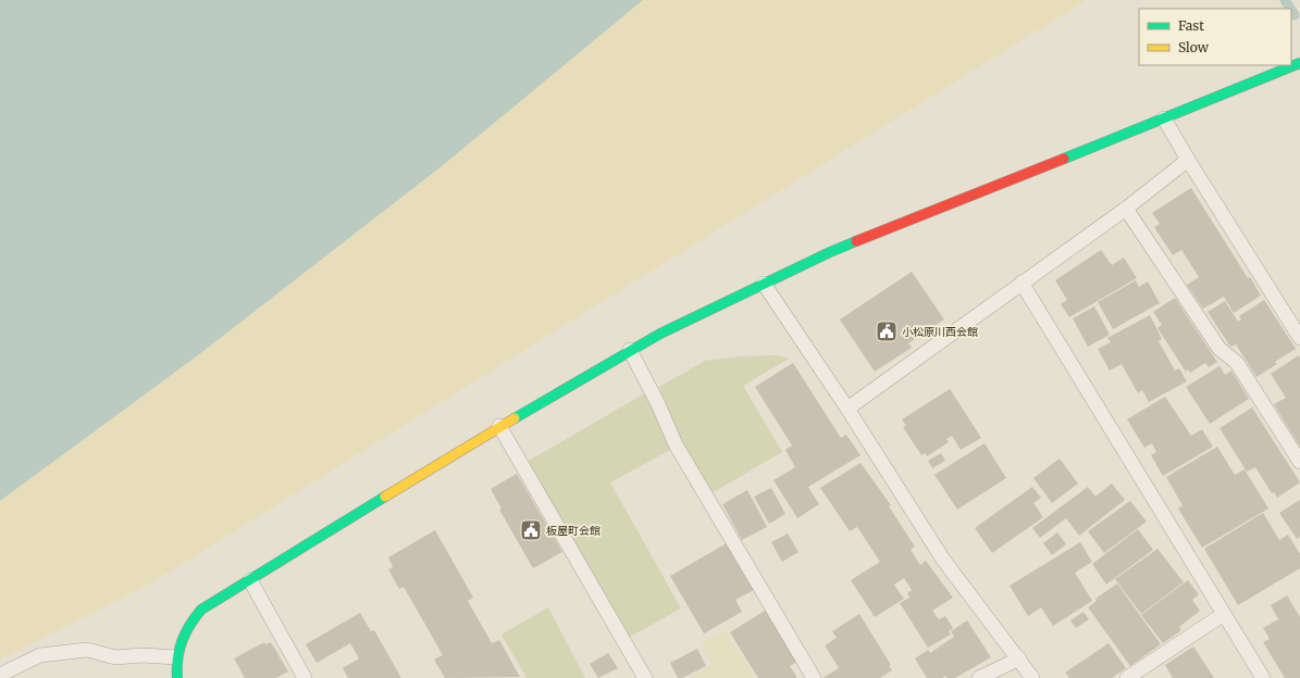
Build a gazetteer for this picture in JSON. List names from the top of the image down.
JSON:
{
  "places": {
    "public building": ["小松原川西会館", "板屋町会館"]
  },
  "legend": ["Fast", "Slow"]
}
